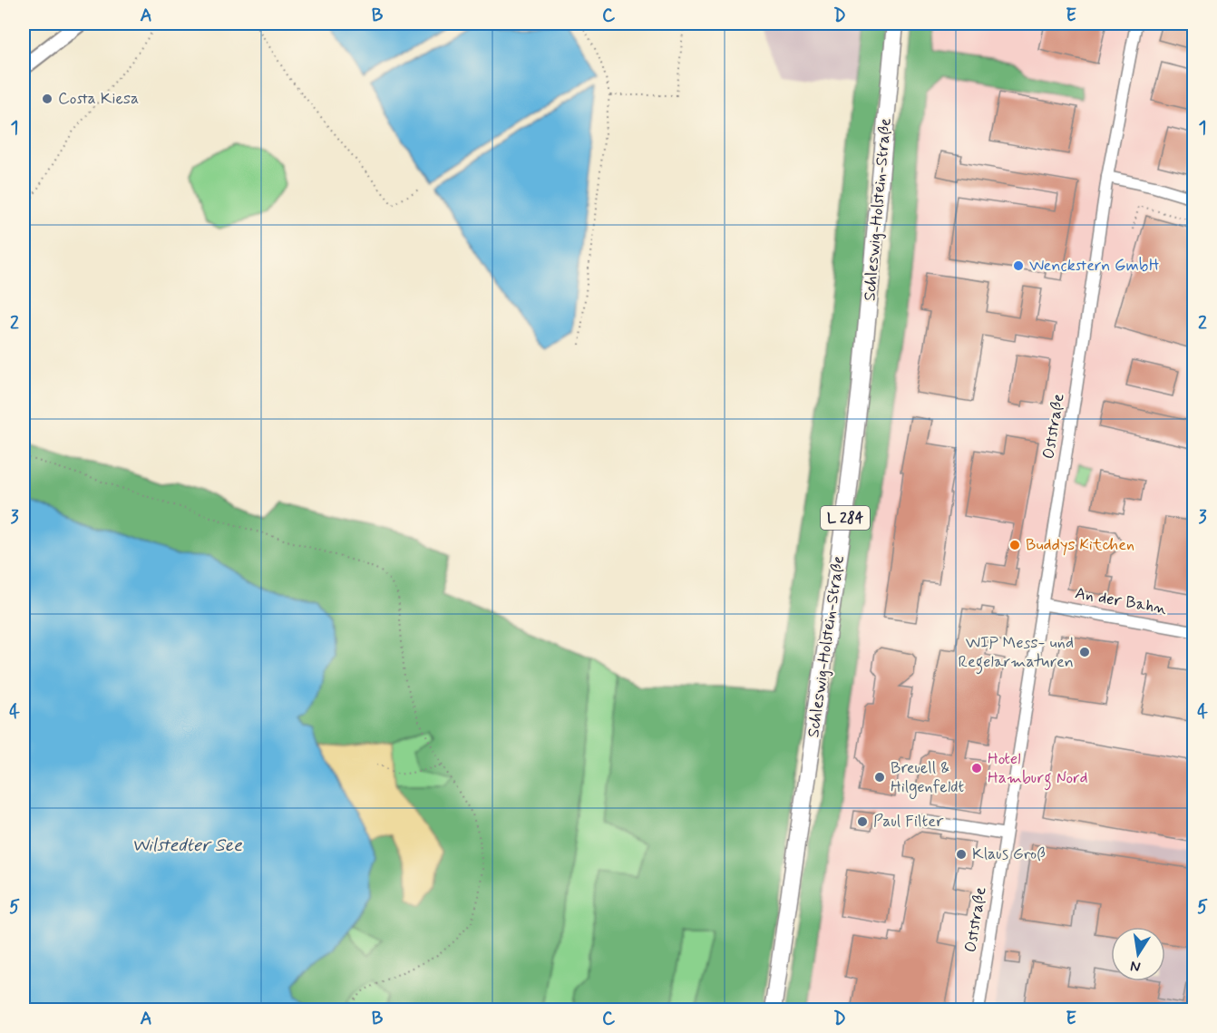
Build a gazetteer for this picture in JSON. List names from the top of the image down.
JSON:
{
  "streets": {
    "main road": ["Schleswig-Holstein-Straße", "L 284"],
    "street": ["Oststraße", "An der Bahn"]
  },
  "crossings": [
    ["Oststraße", "An der Bahn"]
  ],
  "water": ["Wilstedter See"],
  "places": [
    "Costa Kiesa",
    "Wenckstern GmbH",
    "Buddys Kitchen",
    "WIP Mess- und Regelarmaturen",
    "Hotel Hamburg Nord",
    "Breuell & Hilgenfeldt",
    "Paul Filter",
    "Klaus Groß"
  ],
  "north": "bottom",
  "grid": {
    "columns": [
      "A",
      "B",
      "C",
      "D",
      "E"
    ],
    "rows": [
      "1",
      "2",
      "3",
      "4",
      "5"
    ]
  }
}
